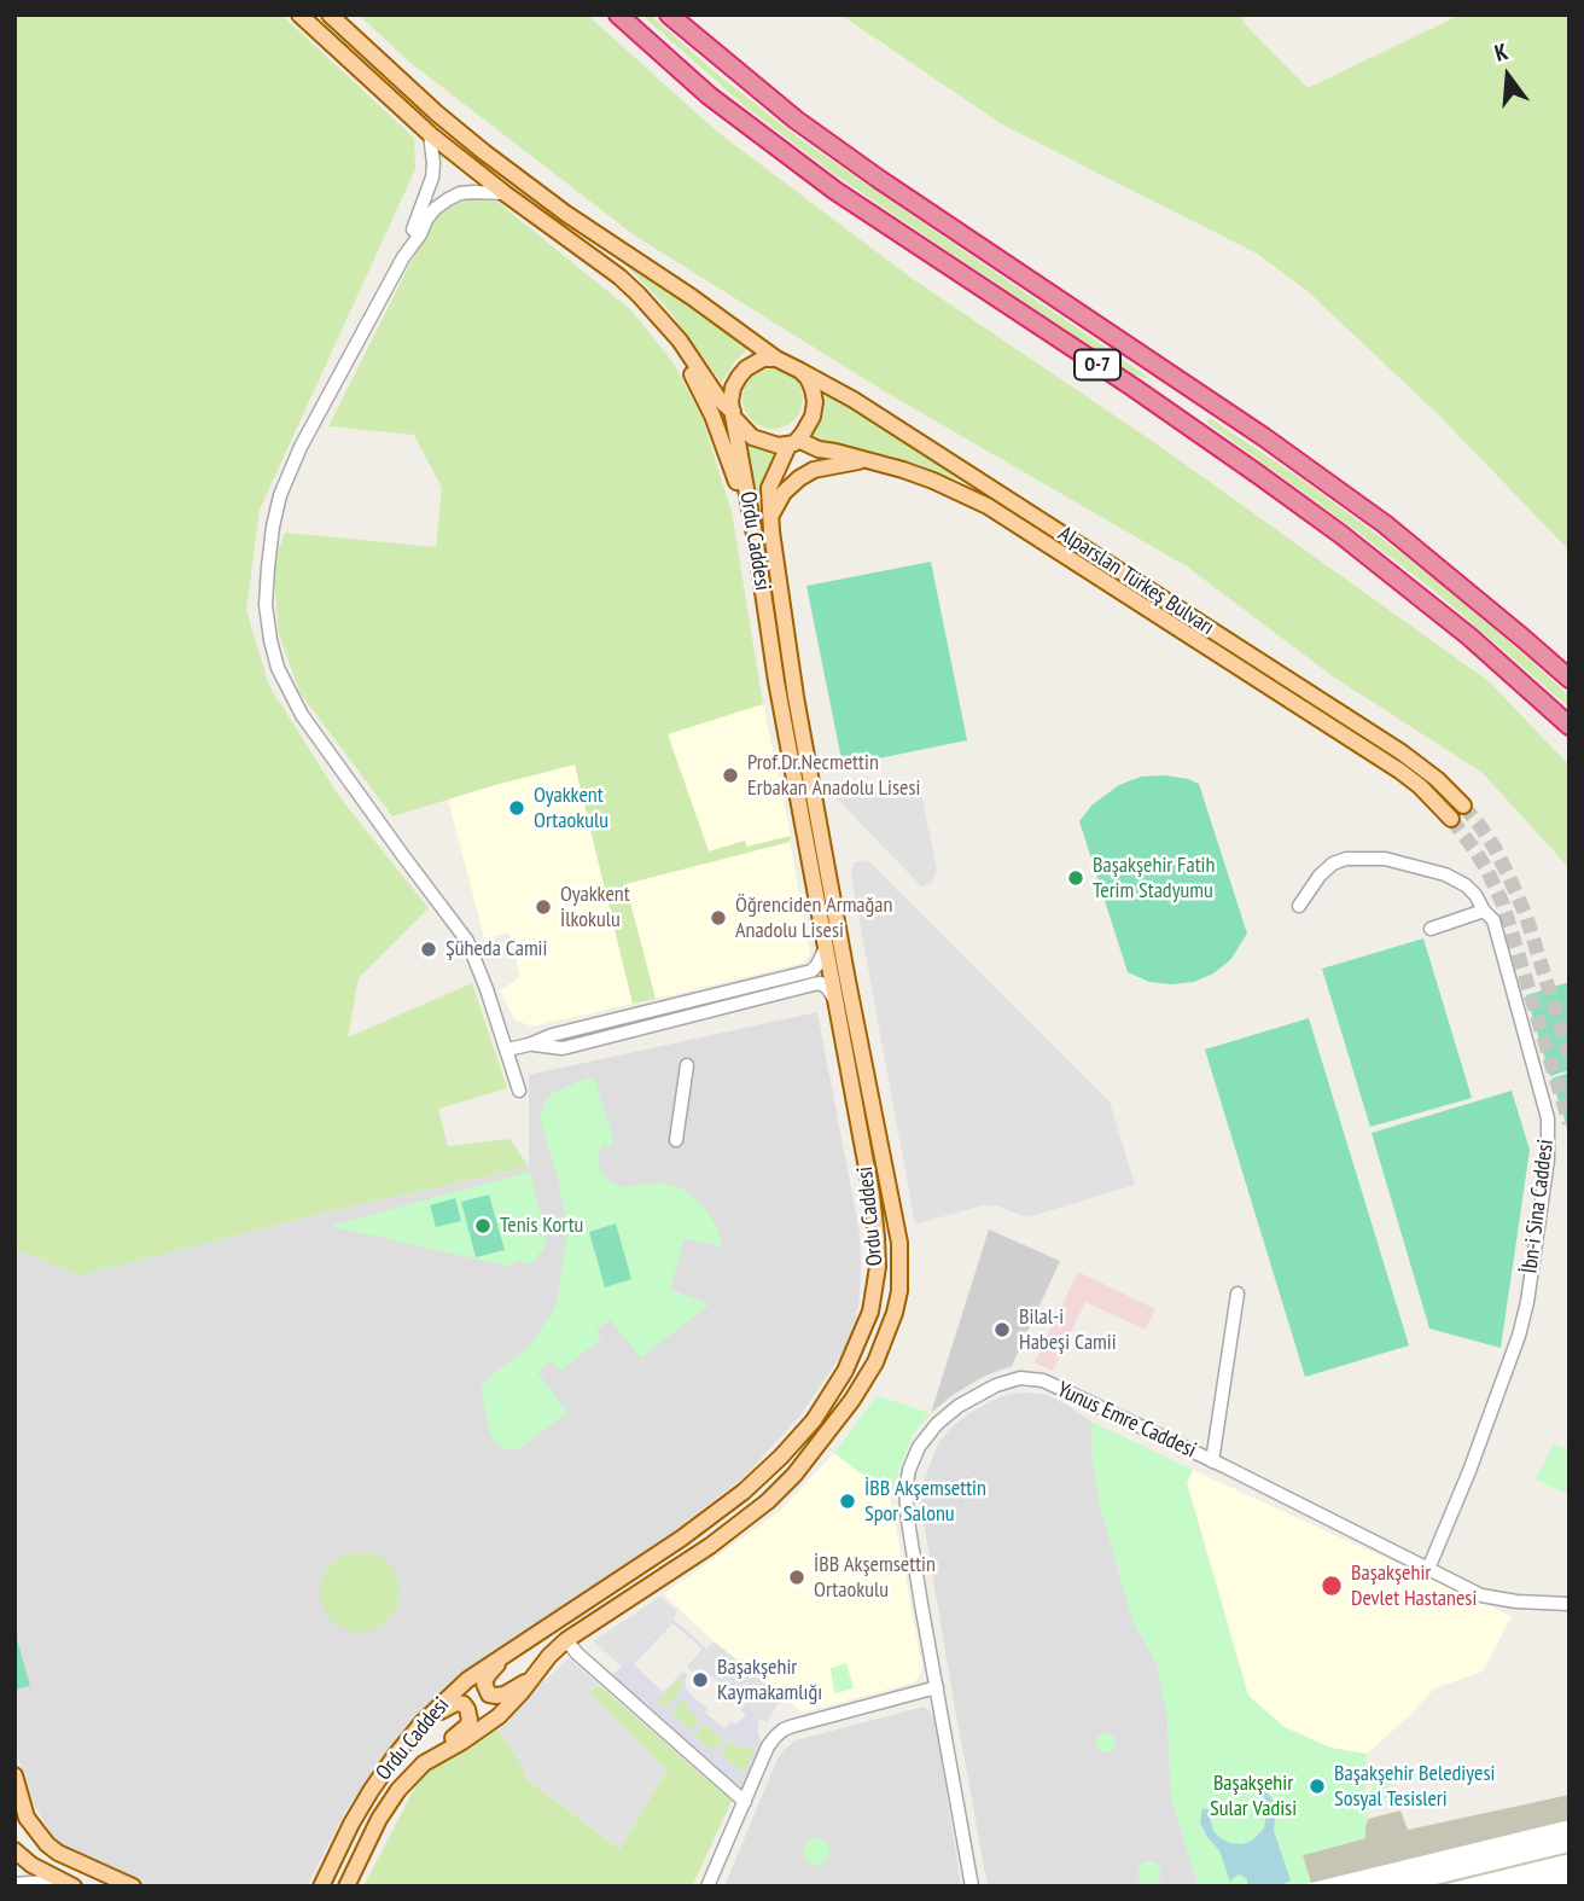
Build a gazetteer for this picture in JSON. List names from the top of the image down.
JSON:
{
  "streets": {
    "highway": ["O-7"],
    "main road": ["Ordu Caddesi", "Alparslan Türkeş Bulvarı"],
    "street": ["İbn-i Sina Caddesi", "Yunus Emre Caddesi"]
  },
  "crossings": [
    ["Ordu Caddesi", "Alparslan Türkeş Bulvarı"],
    ["İbn-i Sina Caddesi", "Yunus Emre Caddesi"]
  ],
  "parks": ["Başakşehir Sular Vadisi"],
  "places": [
    "Prof.Dr.Necmettin Erbakan Anadolu Lisesi",
    "Oyakkent Ortaokulu",
    "Başakşehir Fatih Terim Stadyumu",
    "Oyakkent İlkokulu",
    "Öğrenciden Armağan Anadolu Lisesi",
    "Şüheda Camii",
    "Tenis Kortu",
    "Bilal-i Habeşi Camii",
    "İBB Akşemsettin Spor Salonu",
    "İBB Akşemsettin Ortaokulu",
    "Başakşehir Devlet Hastanesi",
    "Başakşehir Kaymakamlığı",
    "Başakşehir Belediyesi Sosyal Tesisleri"
  ],
  "north": "top"
}
